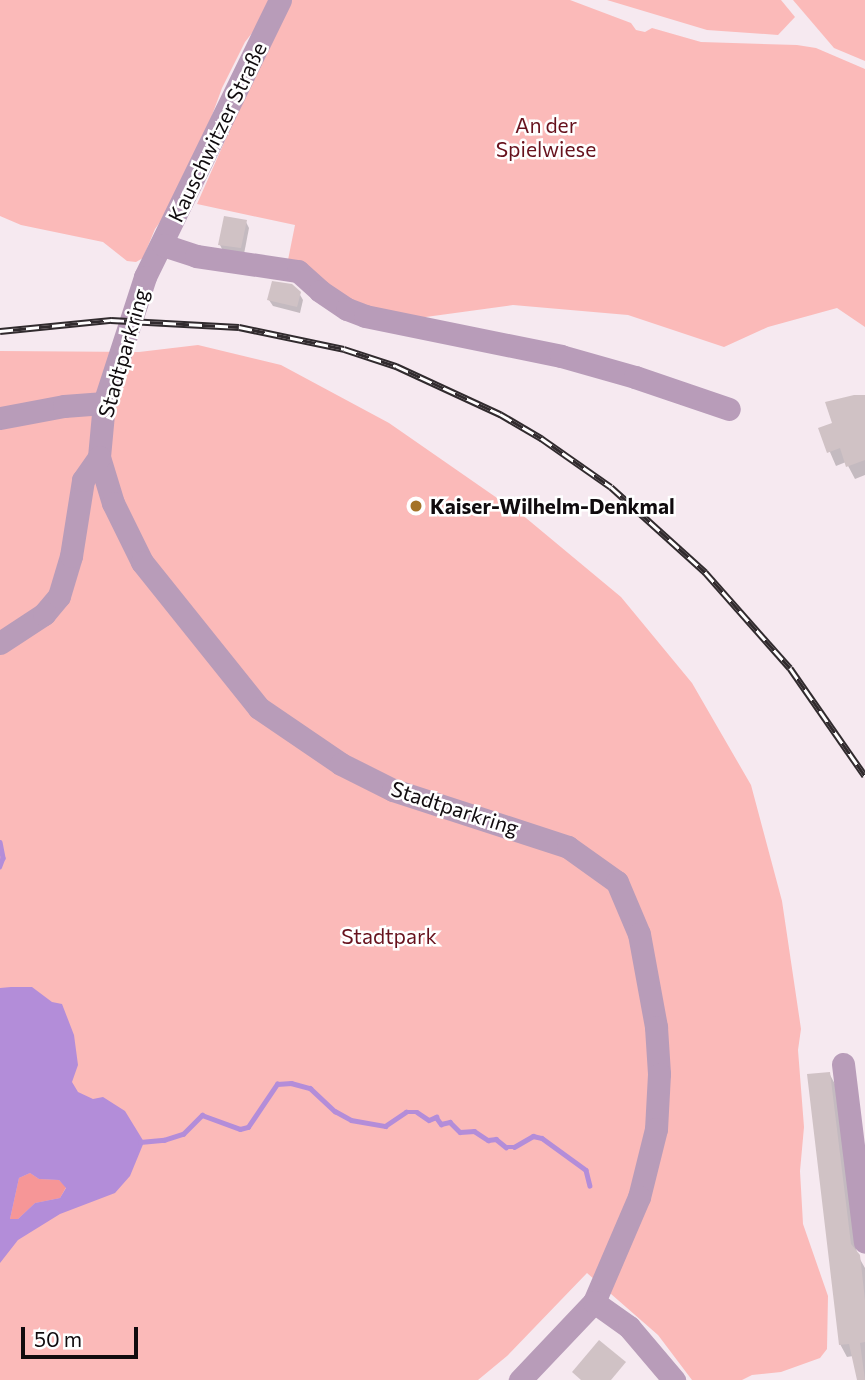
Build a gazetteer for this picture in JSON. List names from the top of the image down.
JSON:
{
  "streets": {
    "street": ["Kauschwitzer Straße", "Stadtparkring"]
  },
  "crossings": [
    ["Kauschwitzer Straße", "Stadtparkring"]
  ],
  "parks": ["An der Spielwiese", "Stadtpark"],
  "places": ["Kaiser-Wilhelm-Denkmal"],
  "scale_bar": "50 m"
}
